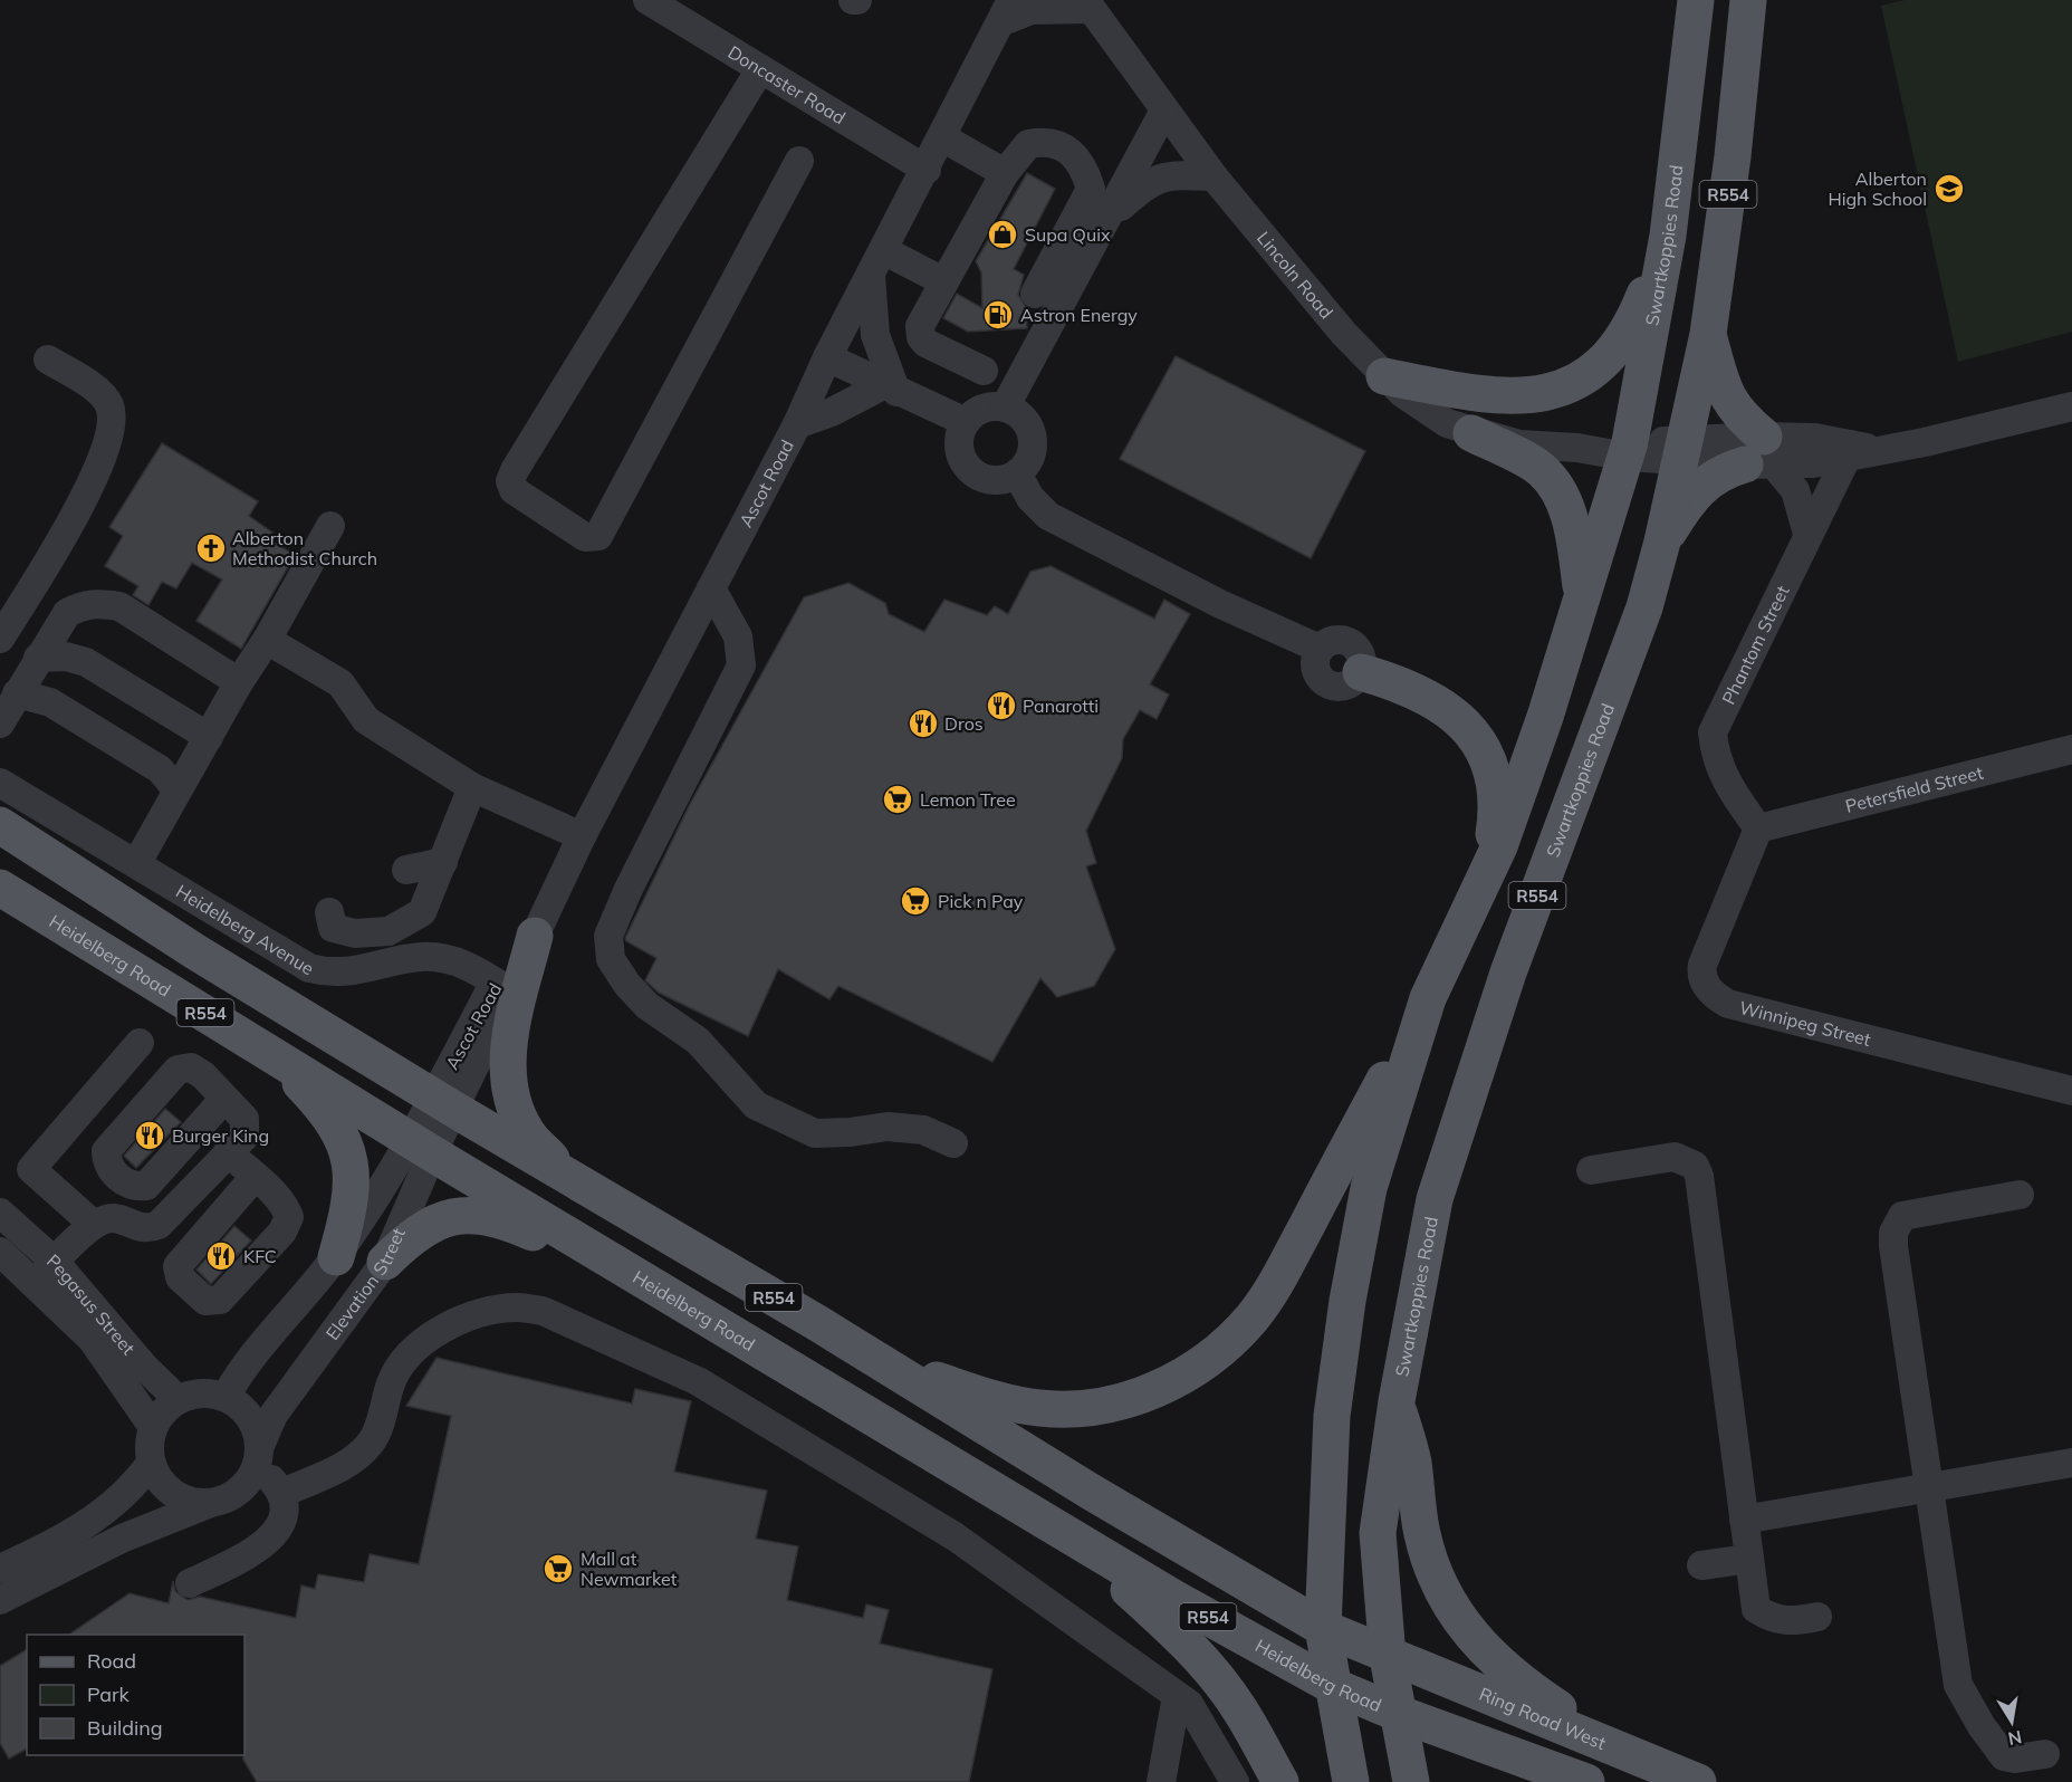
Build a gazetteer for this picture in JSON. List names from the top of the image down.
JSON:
{
  "streets": {
    "main road": [
      "R554",
      "Swartkoppies Road",
      "Heidelberg Road",
      "Ring Road West"
    ],
    "street": [
      "Doncaster Road",
      "Lincoln Road",
      "Ascot Road",
      "Phantom Street",
      "Petersfield Street",
      "Heidelberg Avenue",
      "Winnipeg Street",
      "Elevation Street",
      "Pegasus Street"
    ]
  },
  "crossings": [
    ["Doncaster Road", "Ascot Road"],
    ["R554", "Swartkoppies Road"],
    ["R554", "Ascot Road"],
    ["R554", "Elevation Street"],
    ["R554", "Ring Road West"],
    ["Swartkoppies Road", "Lincoln Road"],
    ["Swartkoppies Road", "Heidelberg Road"],
    ["Swartkoppies Road", "Ring Road West"],
    ["Ascot Road", "Heidelberg Avenue"],
    ["Ascot Road", "Elevation Street"],
    ["Phantom Street", "Petersfield Street"],
    ["Phantom Street", "Winnipeg Street"],
    ["Petersfield Street", "Winnipeg Street"],
    ["Heidelberg Road", "Elevation Street"],
    ["Elevation Street", "Pegasus Street"]
  ],
  "places": {
    "school or university": ["Alberton High School"],
    "shop": ["Supa Quix"],
    "fuel station": ["Astron Energy"],
    "church": ["Alberton Methodist Church"],
    "restaurant": [
      "Panarotti",
      "Dros",
      "Burger King",
      "KFC"
    ],
    "supermarket": ["Lemon Tree", "Pick n Pay", "Mall at Newmarket"]
  },
  "legend": ["Road", "Park", "Building"],
  "north": "bottom"
}
